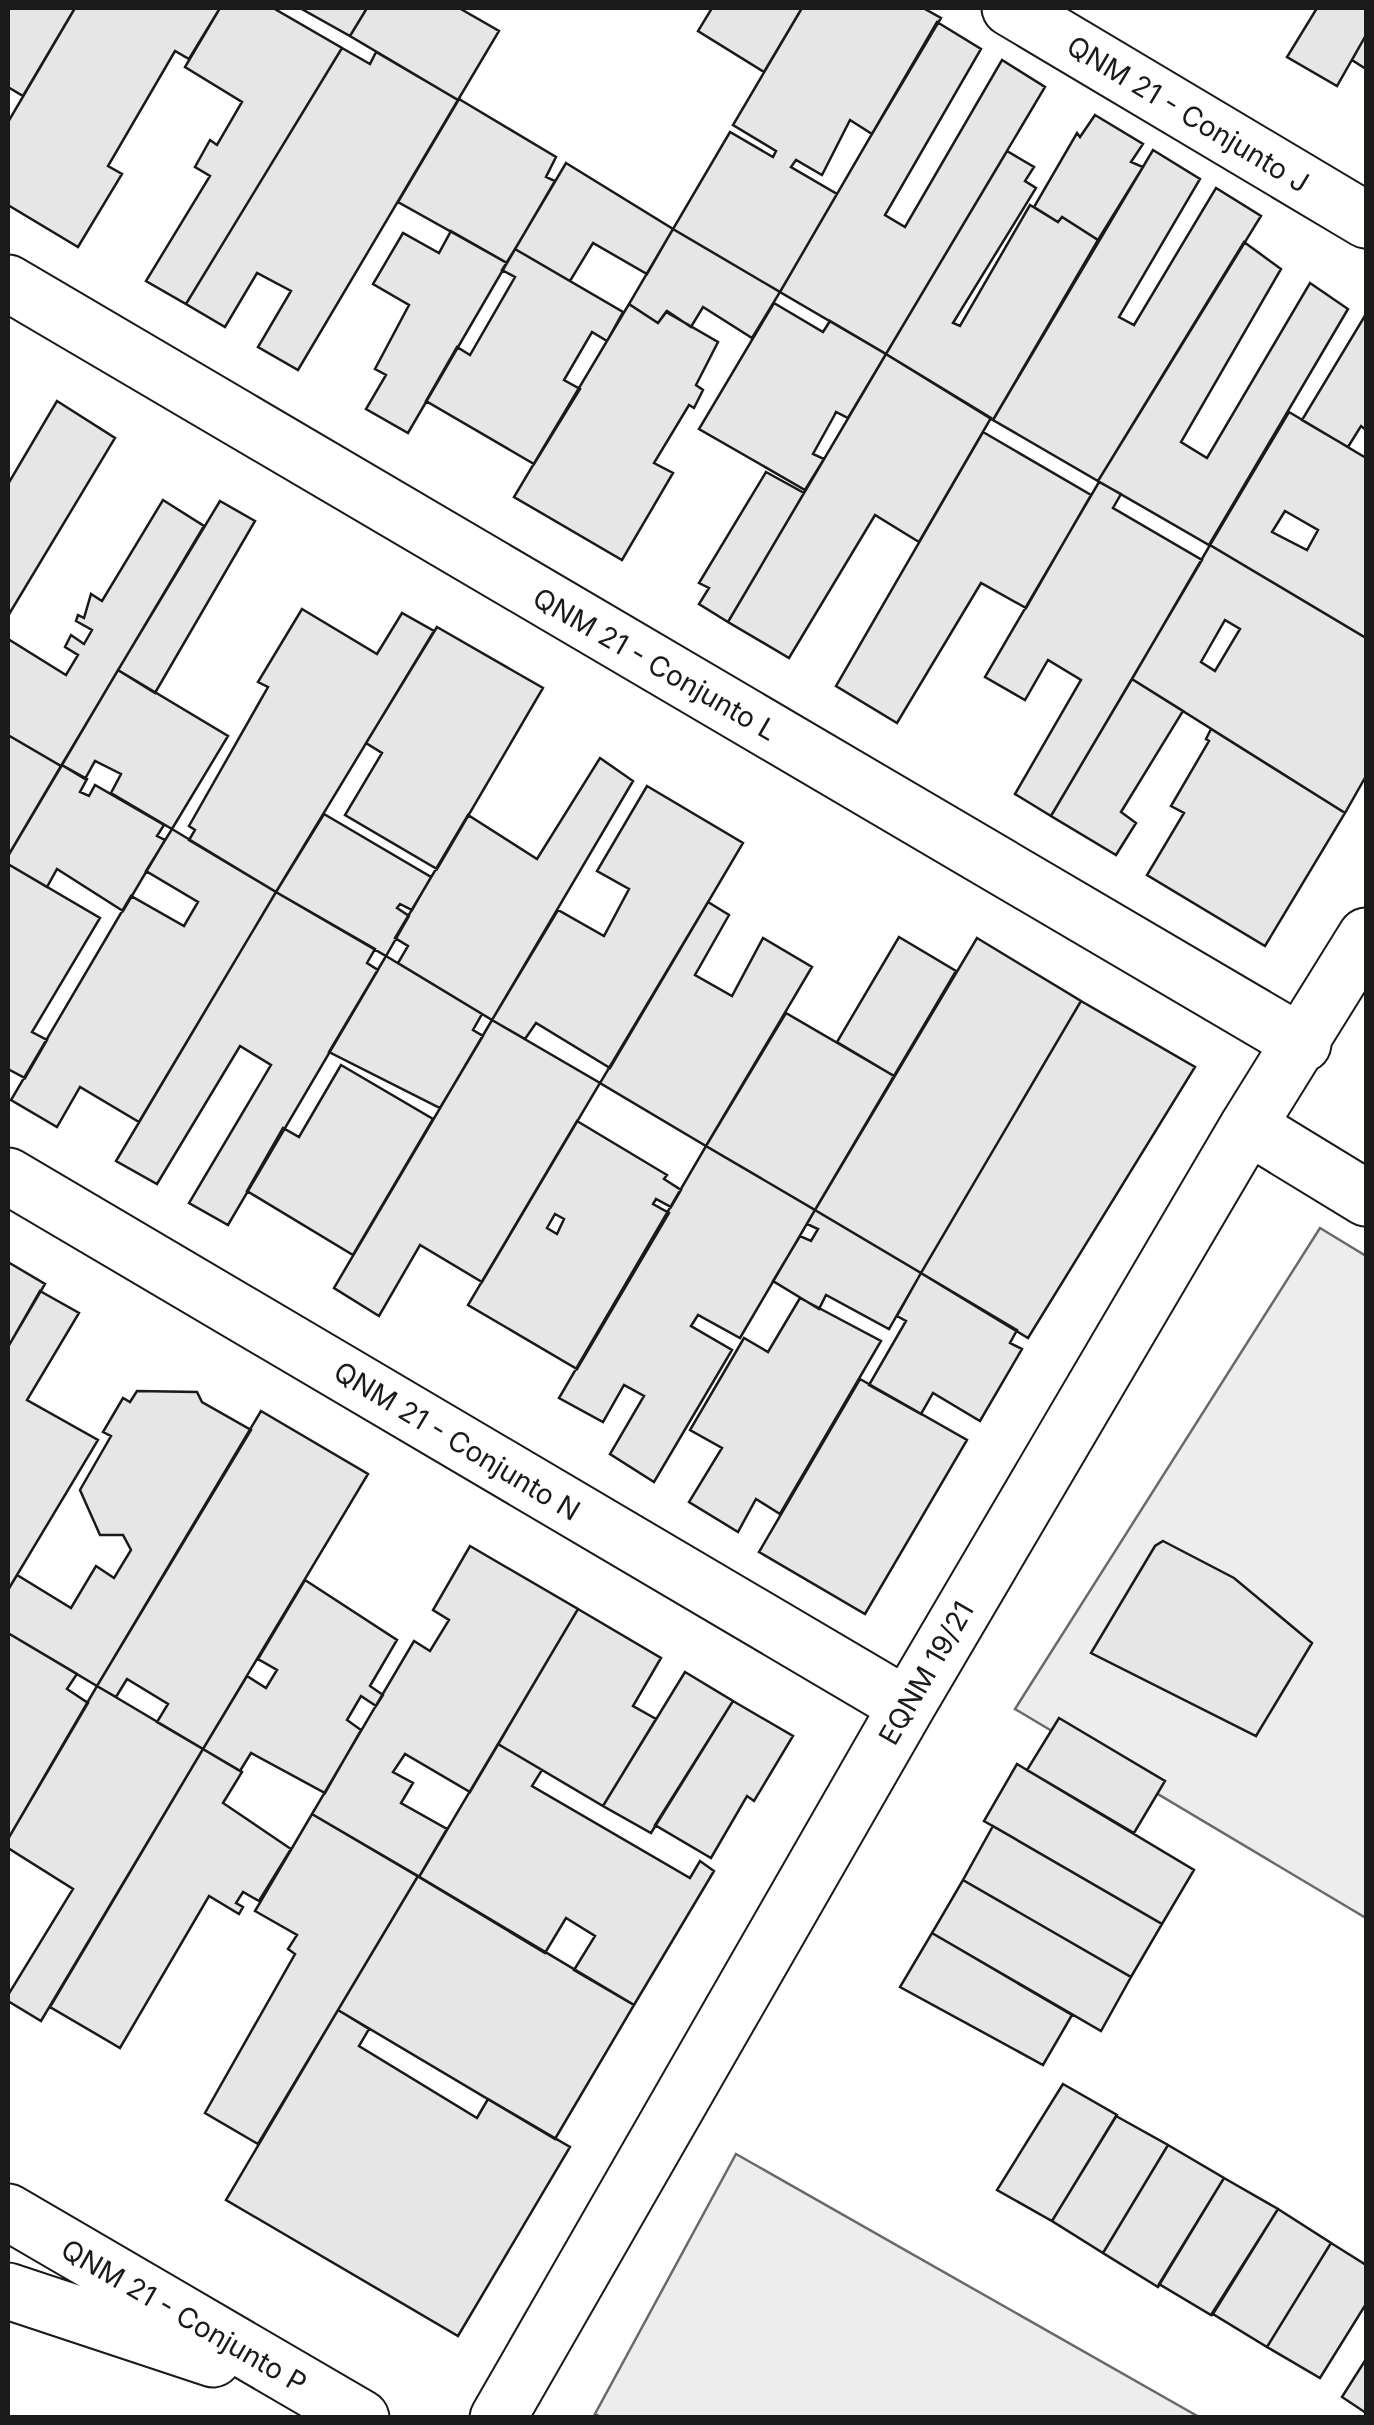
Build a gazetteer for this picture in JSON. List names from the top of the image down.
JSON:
{
  "streets": {
    "street": [
      "QNM 21 - Conjunto J",
      "QNM 21 - Conjunto L",
      "QNM 21 - Conjunto N",
      "EQNM 19/21",
      "QNM 21 - Conjunto P"
    ]
  },
  "crossings": [
    ["QNM 21 - Conjunto L", "EQNM 19/21"],
    ["QNM 21 - Conjunto N", "EQNM 19/21"]
  ]
}
